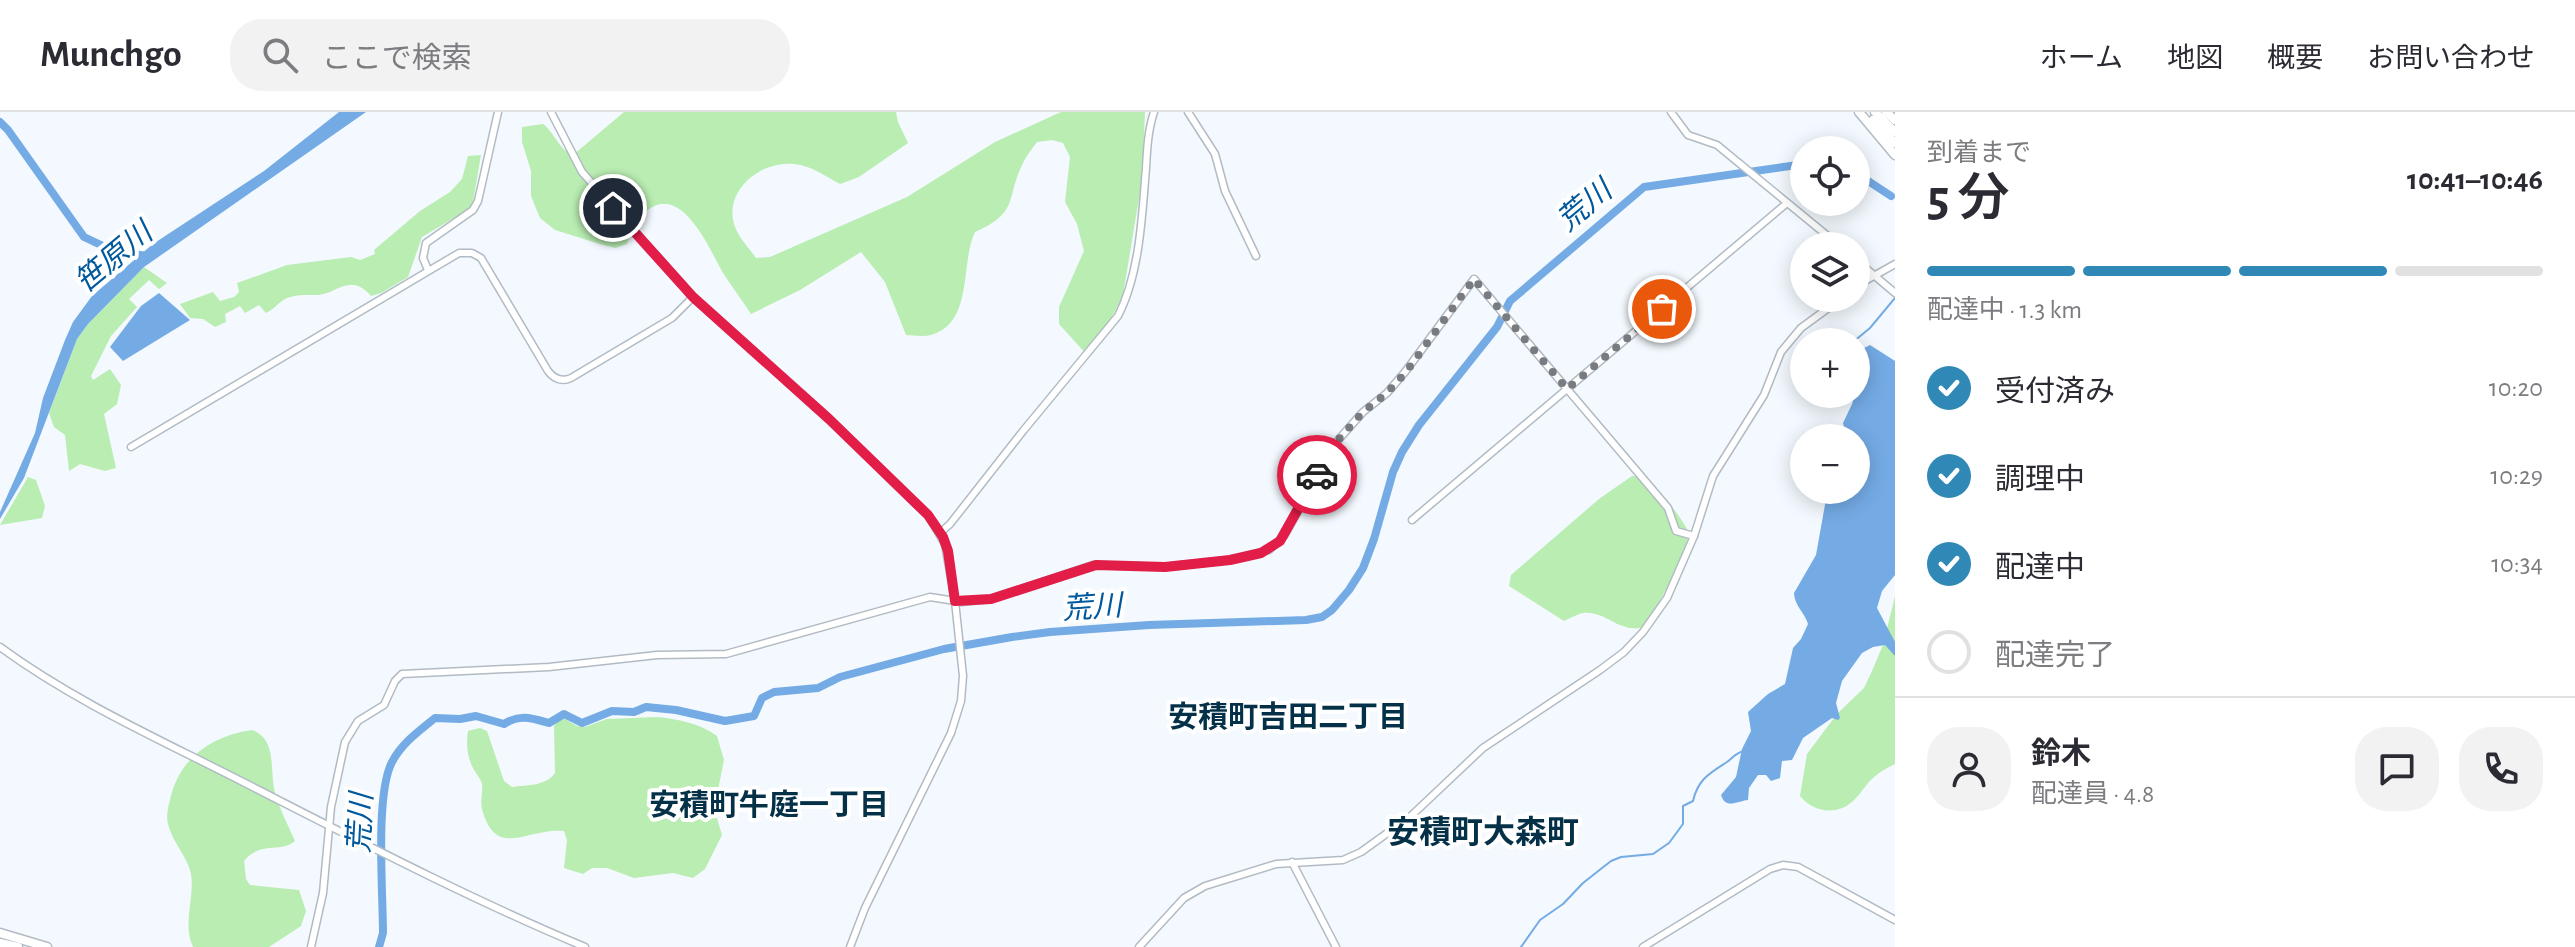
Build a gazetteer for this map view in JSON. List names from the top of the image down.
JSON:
{
  "districts": ["安積町吉田二丁目", "安積町牛庭一丁目", "安積町大森町"],
  "water": ["荒川", "笹原川"],
  "page": {
    "header": "Munchgo",
    "search": "ここで検索",
    "nav": [
      "ホーム",
      "地図",
      "概要",
      "お問い合わせ"
    ],
    "heading": ["5 分", "到着まで", "10:41–10:46"],
    "panel": ["鈴木", "配達員 · 4.8"],
    "map_buttons": ["+", "−"],
    "bar": "配達中 · 1.3 km",
    "list": [
      ["受付済み", "10:20"],
      ["調理中", "10:29"],
      ["配達中", "10:34"],
      "配達完了"
    ]
  }
}
